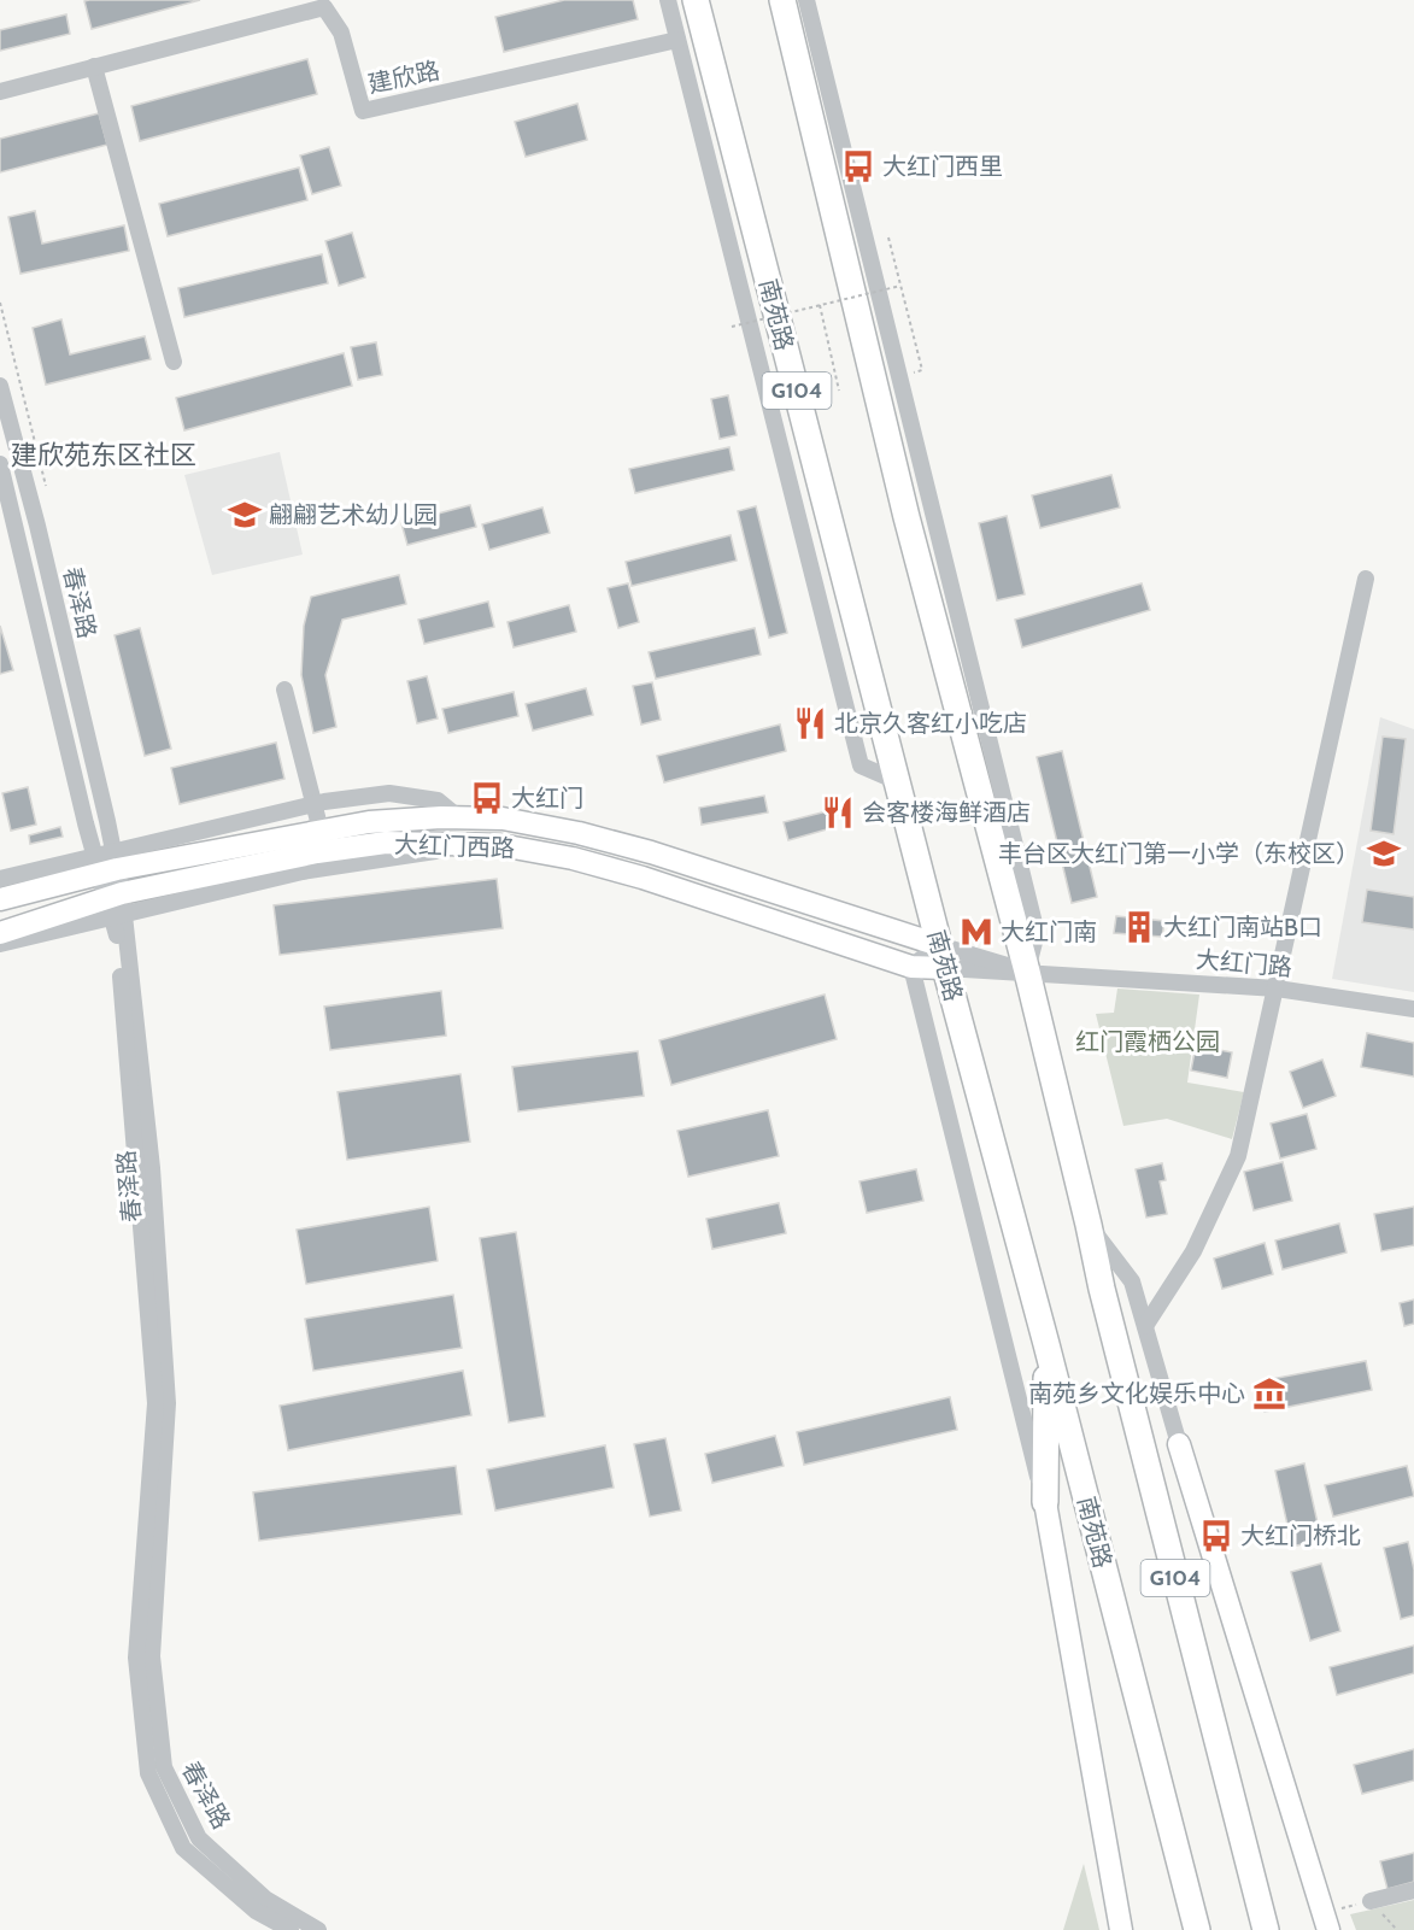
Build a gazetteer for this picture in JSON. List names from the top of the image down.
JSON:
{
  "streets": {
    "highway": ["南苑路", "G104"],
    "main road": ["大红门西路"],
    "street": ["建欣路", "春泽路", "大红门路"]
  },
  "crossings": [
    ["南苑路", "大红门西路"],
    ["G104", "大红门路"],
    ["春泽路", "大红门西路"]
  ],
  "districts": ["建欣苑东区社区"],
  "parks": ["红门霞栖公园"],
  "places": {
    "bus stop": ["大红门西里", "大红门", "大红门桥北"],
    "school or university": ["翩翩艺术幼儿园", "丰台区大红门第一小学（东校区）"],
    "restaurant": ["北京久客红小吃店", "会客楼海鲜酒店"],
    "building": ["大红门南站B口"],
    "metro station": ["大红门南"],
    "museum": ["南苑乡文化娱乐中心"]
  }
}
